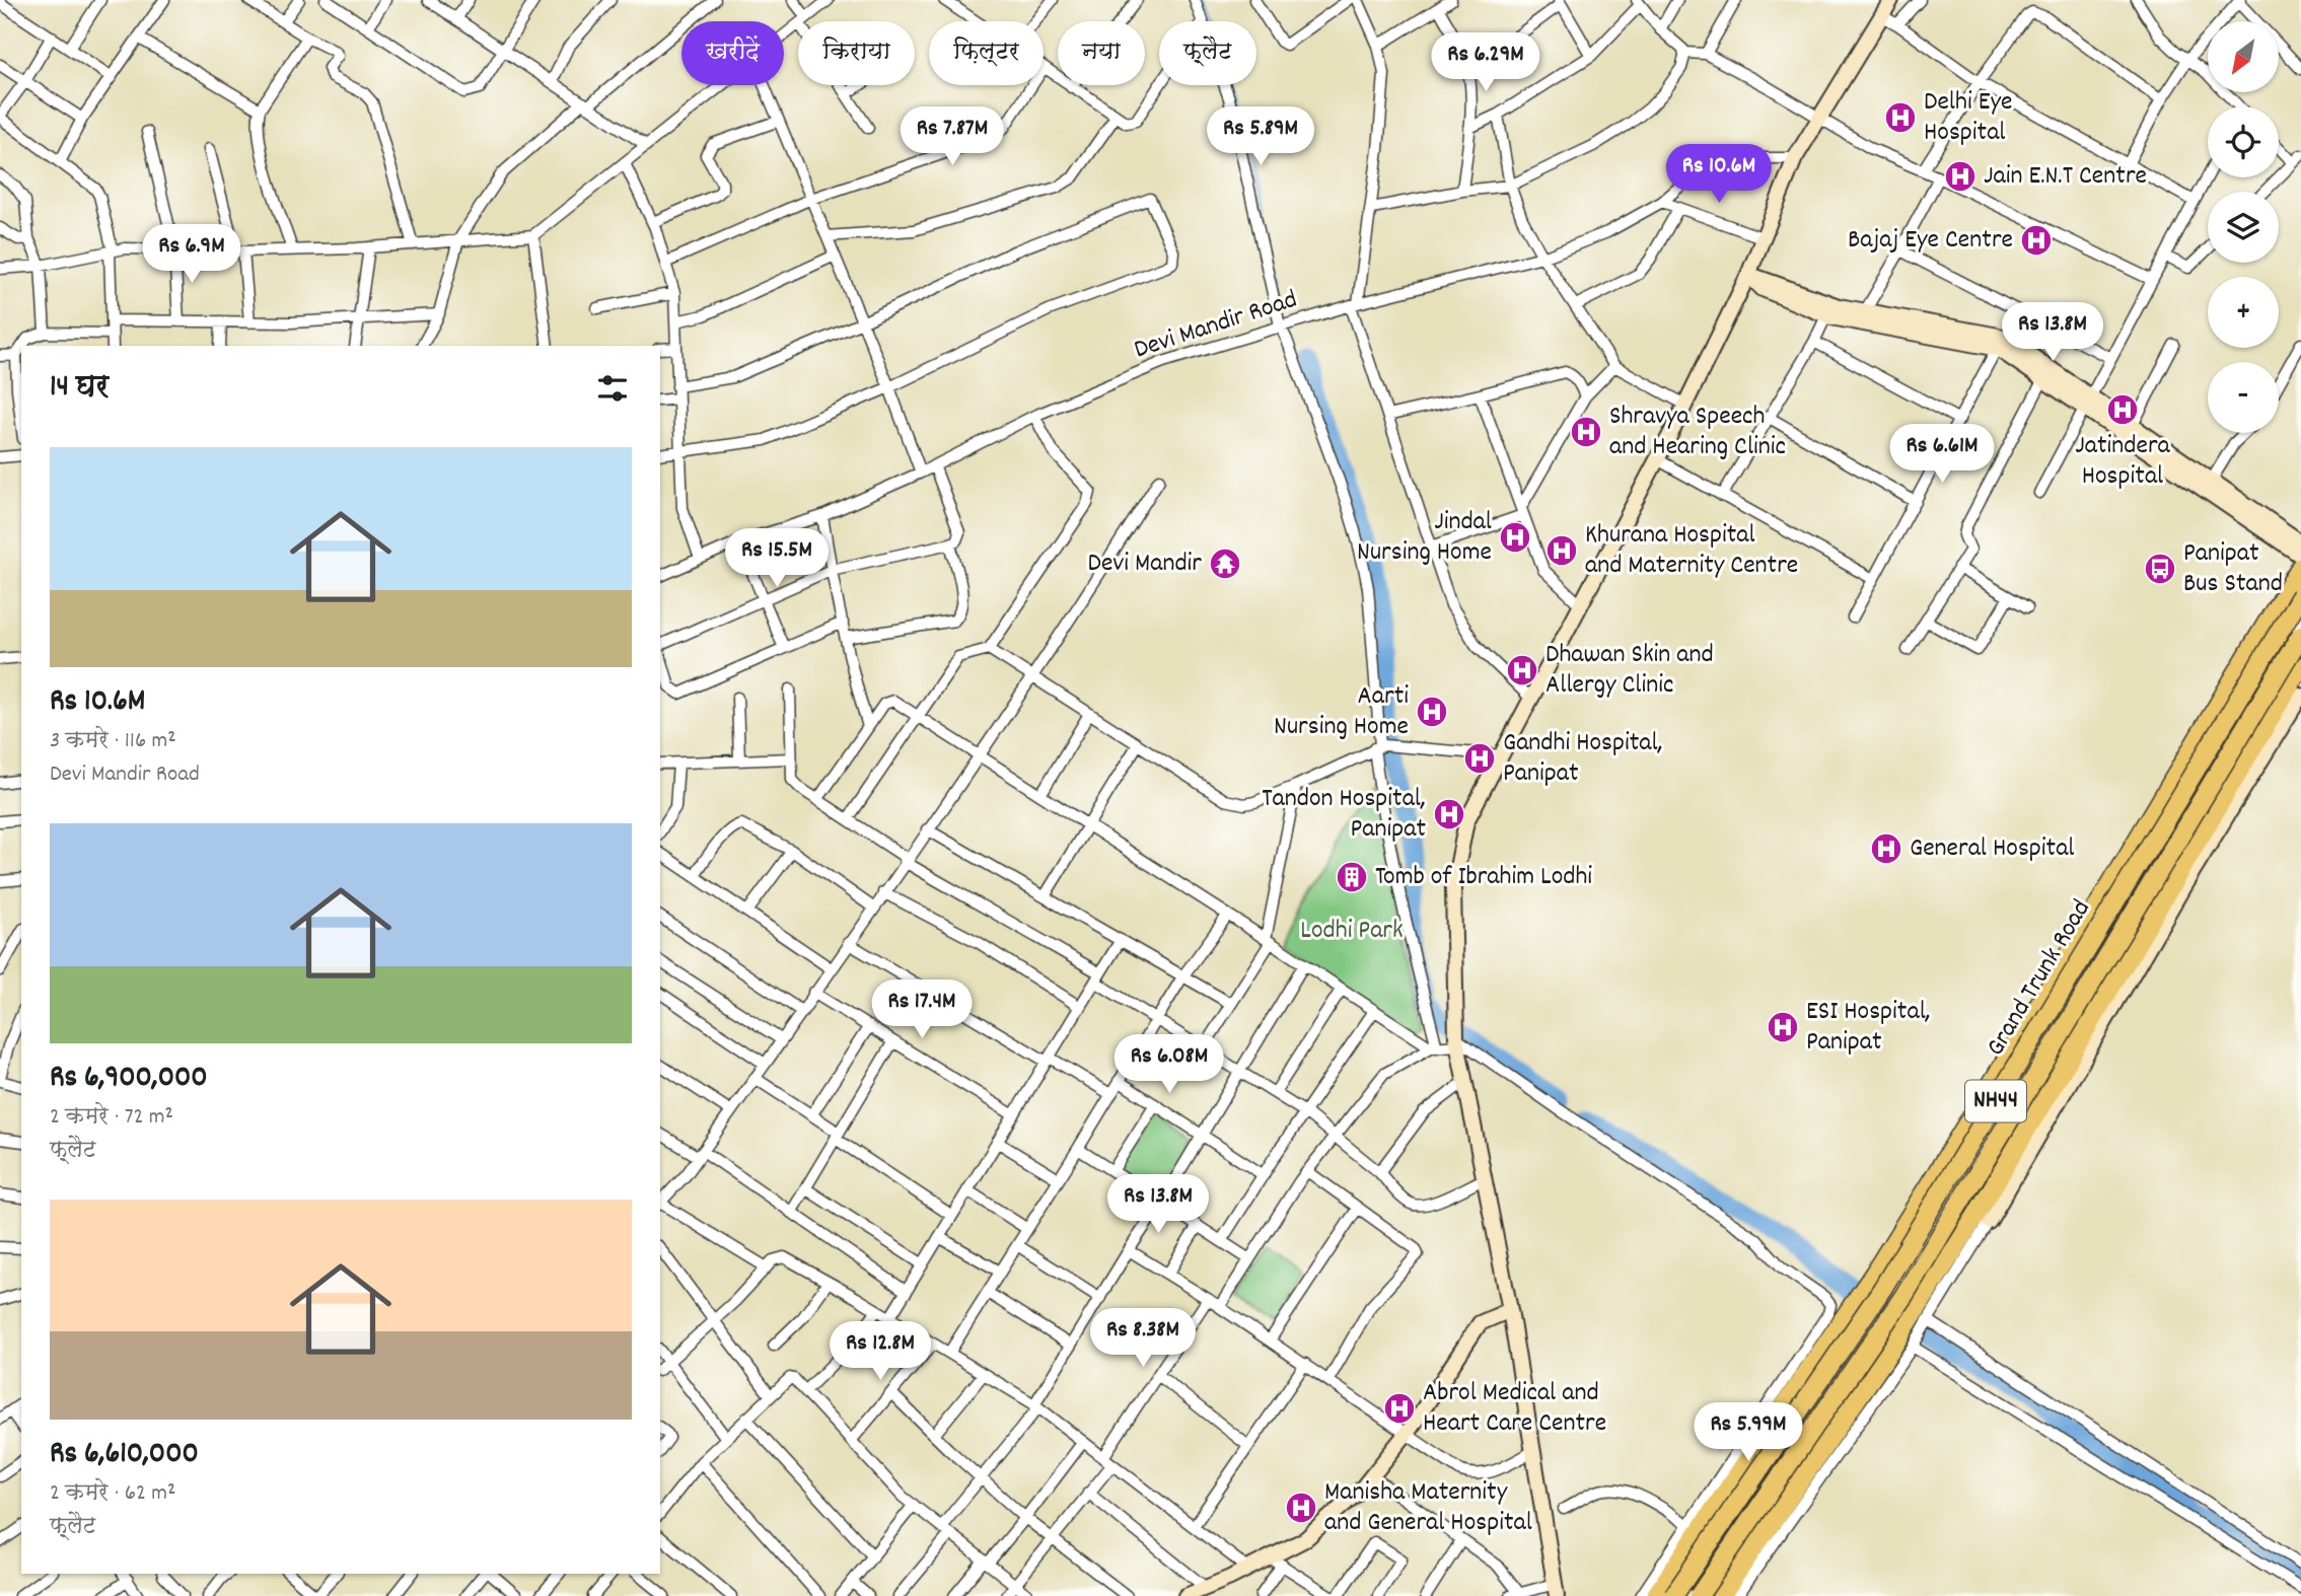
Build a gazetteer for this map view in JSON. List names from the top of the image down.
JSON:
{
  "streets": {
    "highway": ["Grand Trunk Road", "NH44"],
    "street": ["Devi Mandir Road"]
  },
  "parks": ["Lodhi Park"],
  "places": {
    "hospital": [
      "Delhi Eye Hospital",
      "Jain E.N.T Centre",
      "Bajaj Eye Centre",
      "Jatindera Hospital",
      "Shravya Speech and Hearing Clinic",
      "Jindal Nursing Home",
      "Khurana Hospital and Maternity Centre",
      "Dhawan Skin and Allergy Clinic",
      "Aarti Nursing Home",
      "Gandhi Hospital, Panipat",
      "Tandon Hospital, Panipat",
      "General Hospital",
      "ESI Hospital, Panipat",
      "Abrol Medical and Heart Care Centre",
      "Manisha Maternity and General Hospital"
    ],
    "temple": ["Devi Mandir"],
    "bus stop": ["Panipat Bus Stand"],
    "building": ["Tomb of Ibrahim Lodhi"]
  },
  "north": "bottom left",
  "page": {
    "map_buttons": ["+", "−"],
    "chip": [
      "खरीदें",
      "किराया",
      "फ़िल्टर",
      "नया",
      "फ़्लैट"
    ],
    "price": [
      "Rs 6.29M",
      "Rs 7.87M",
      "Rs 5.89M",
      "Rs 10.6M",
      "Rs 6.9M",
      "Rs 13.8M",
      "Rs 6.61M",
      "Rs 15.5M",
      "Rs 17.4M",
      "Rs 6.08M",
      "Rs 13.8M",
      "Rs 8.38M",
      "Rs 12.8M",
      "Rs 5.99M"
    ],
    "heading": "14 घर",
    "list": [
      {
        "name": "Rs 10.6M",
        "note": "3 कमरे · 116 m² · Devi Mandir Road"
      },
      {
        "name": "Rs 6,900,000",
        "note": "2 कमरे · 72 m² · फ़्लैट"
      },
      {
        "name": "Rs 6,610,000",
        "note": "2 कमरे · 62 m² · फ़्लैट"
      }
    ]
  }
}
